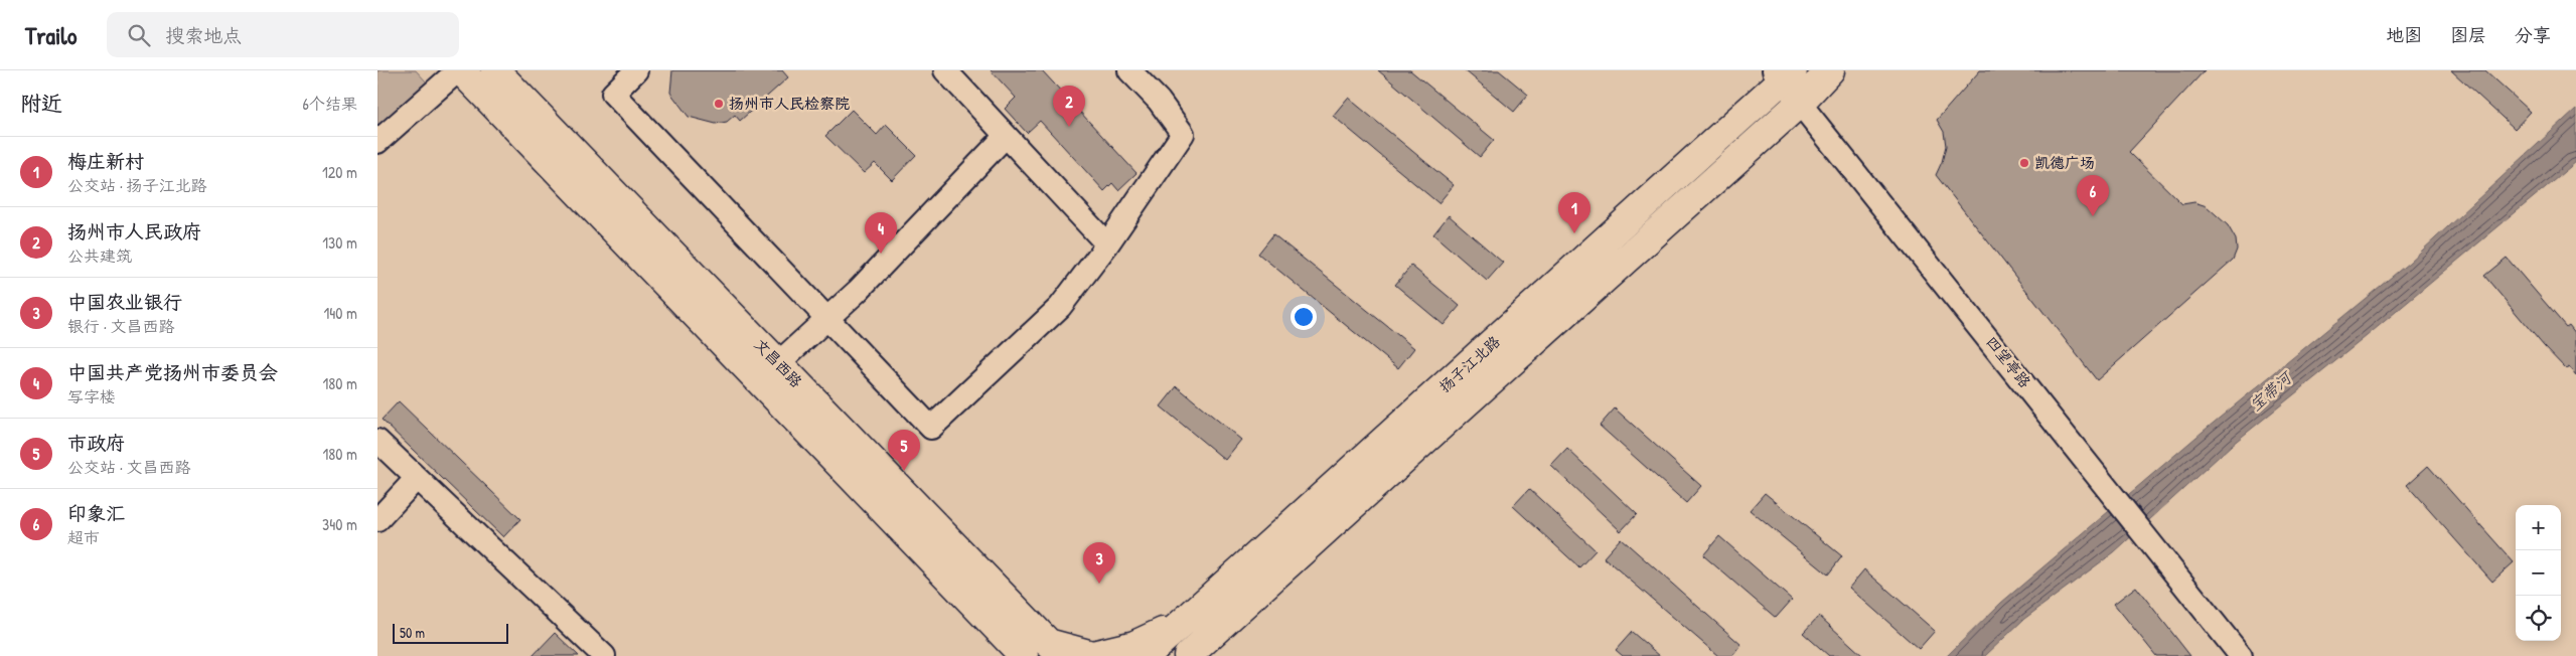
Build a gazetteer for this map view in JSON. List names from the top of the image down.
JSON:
{
  "streets": {
    "main road": ["文昌西路", "扬子江北路"],
    "street": ["四望亭路"]
  },
  "crossings": [
    ["四望亭路", "扬子江北路"]
  ],
  "water": ["宝带河"],
  "places": ["扬州市人民检察院", "凯德广场"],
  "scale_bar": "50 m",
  "page": {
    "header": "Trailo",
    "search": "搜索地点",
    "nav": ["地图", "图层", "分享"],
    "heading": ["附近", "6个结果"],
    "pins": [
      "2",
      "6",
      "1",
      "4",
      "5",
      "3"
    ],
    "list": [
      {
        "mark": "1",
        "name": "梅庄新村",
        "note": "公交站 · 扬子江北路",
        "value": "120 m"
      },
      {
        "mark": "2",
        "name": "扬州市人民政府",
        "note": "公共建筑",
        "value": "130 m"
      },
      {
        "mark": "3",
        "name": "中国农业银行",
        "note": "银行 · 文昌西路",
        "value": "140 m"
      },
      {
        "mark": "4",
        "name": "中国共产党扬州市委员会",
        "note": "写字楼",
        "value": "180 m"
      },
      {
        "mark": "5",
        "name": "市政府",
        "note": "公交站 · 文昌西路",
        "value": "180 m"
      },
      {
        "mark": "6",
        "name": "印象汇",
        "note": "超市",
        "value": "340 m"
      }
    ],
    "map_buttons": ["+", "−"],
    "scale": "50 m"
  }
}
